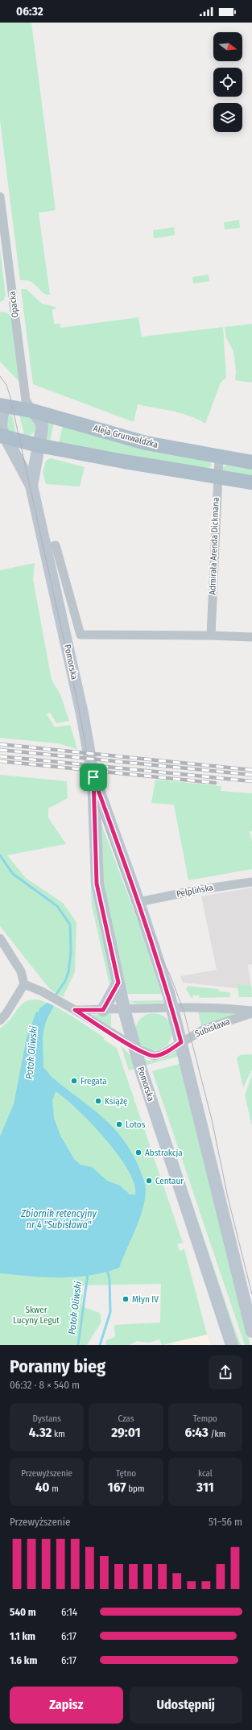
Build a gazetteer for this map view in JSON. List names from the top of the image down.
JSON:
{
  "streets": {
    "main road": ["Aleja Grunwaldzka", "Pomorska"],
    "street": [
      "Opacka",
      "Admirała Arenda Dickmana",
      "Pelplińska",
      "Subisława"
    ]
  },
  "crossings": [
    ["Opacka", "Aleja Grunwaldzka"],
    ["Opacka", "Pomorska"],
    ["Aleja Grunwaldzka", "Admirała Arenda Dickmana"],
    ["Aleja Grunwaldzka", "Pomorska"],
    ["Admirała Arenda Dickmana", "Pomorska"],
    ["Pomorska", "Pelplińska"],
    ["Pomorska", "Subisława"]
  ],
  "water": ["Potok Oliwski", "Zbiornik retencyjny nr 4 \"Subisława\""],
  "parks": ["Skwer Lucyny Legut"],
  "places": [
    "Fregata",
    "Książę",
    "Lotos",
    "Abstrakcja",
    "Centaur",
    "Młyn IV"
  ],
  "north": "right",
  "page": {
    "status": "06:32",
    "heading": ["Poranny bieg", "06:32 · 8 × 540 m"],
    "stats": [
      ["Dystans", "4.32 km"],
      ["Czas", "29:01"],
      ["Tempo", "6:43 /km"],
      ["Przewyższenie", "40 m"],
      ["Tętno", "167 bpm"],
      ["kcal", "311"]
    ],
    "chart": ["Przewyższenie", "51–56 m"],
    "list": [
      {
        "name": "540 m",
        "note": "6:14"
      },
      {
        "name": "1.1 km",
        "note": "6:17"
      },
      {
        "name": "1.6 km",
        "note": "6:17"
      }
    ],
    "buttons": ["Zapisz", "Udostępnij"]
  }
}
